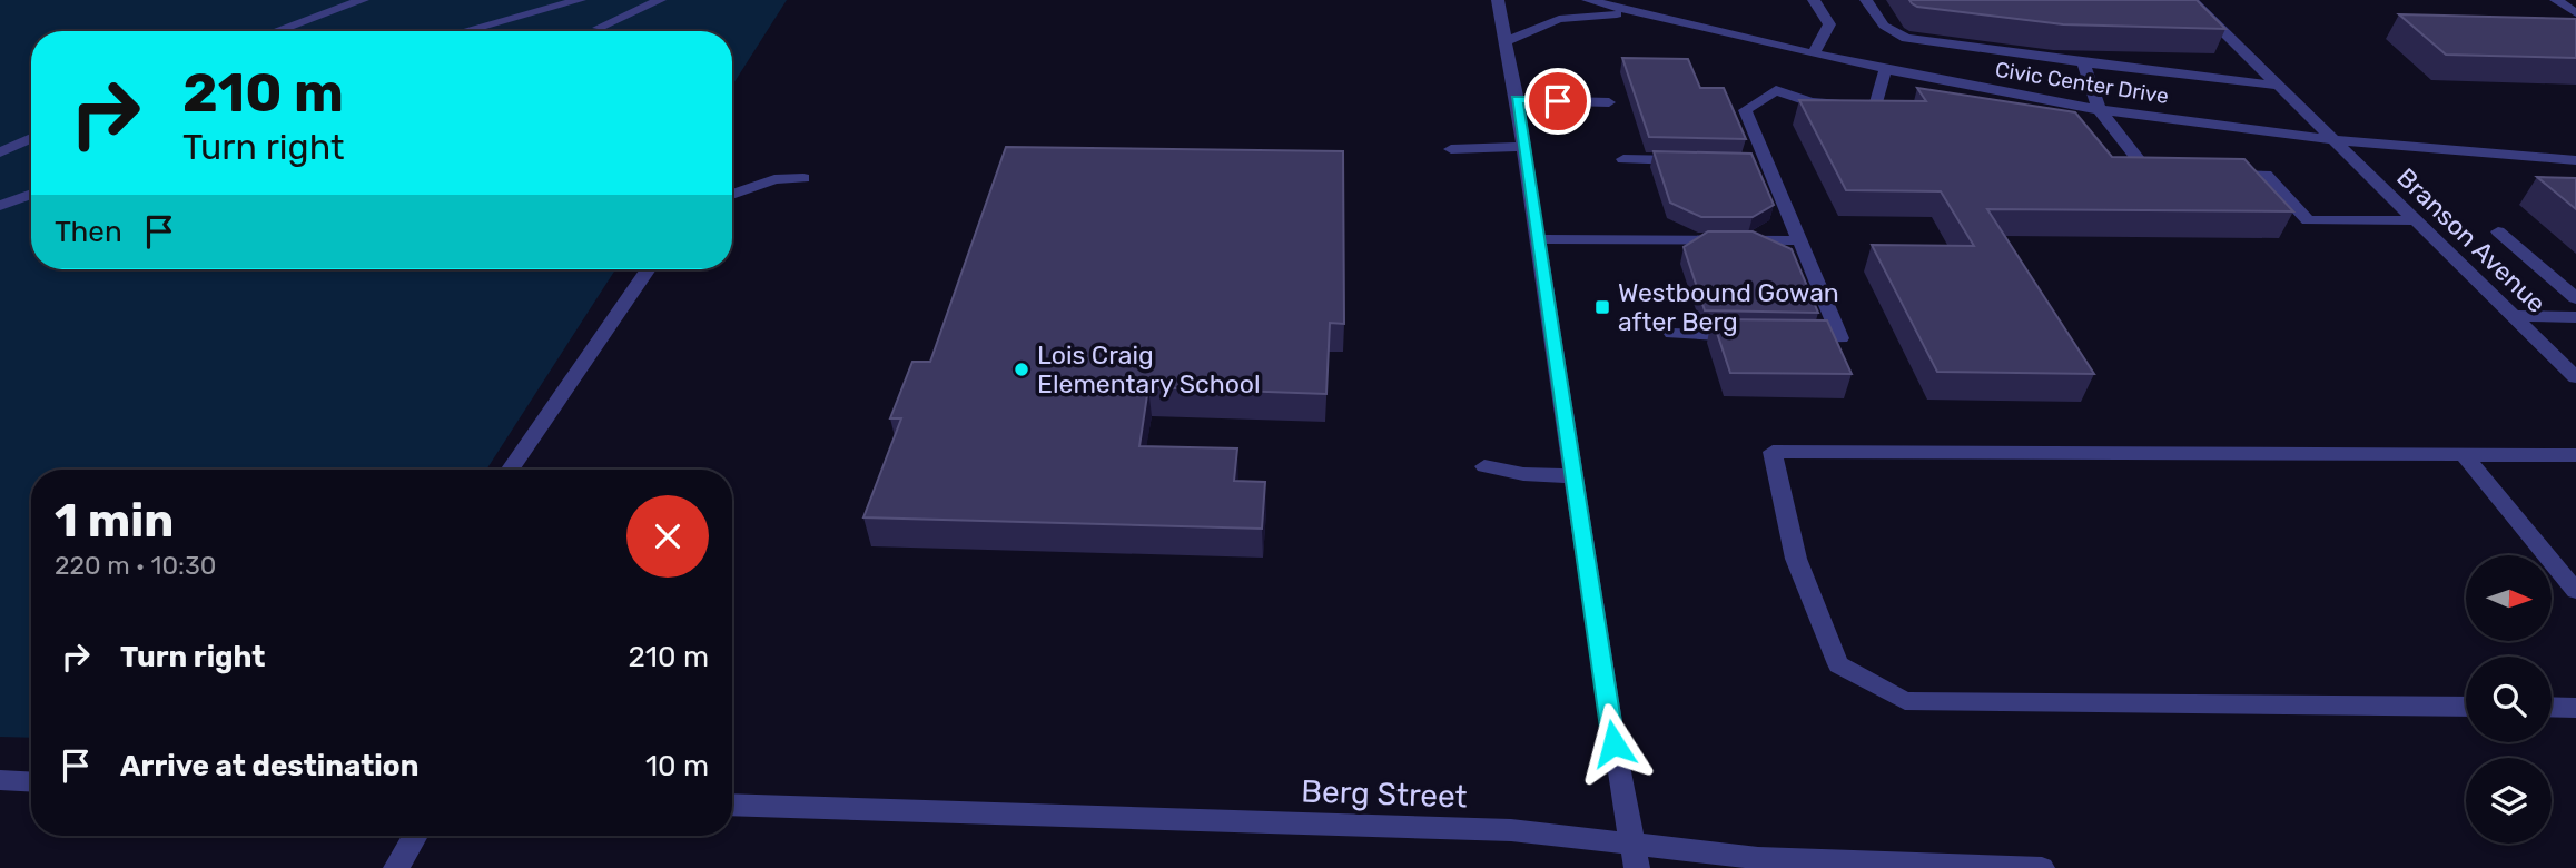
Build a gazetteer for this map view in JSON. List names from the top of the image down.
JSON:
{
  "streets": {
    "street": ["Civic Center Drive", "Branson Avenue", "Berg Street"]
  },
  "crossings": [
    ["Civic Center Drive", "Branson Avenue"]
  ],
  "places": {
    "transit": ["Westbound Gowan after Berg"],
    "other": ["Lois Craig Elementary School"]
  },
  "north": "right",
  "page": {
    "turn": ["210 m", "Turn right"],
    "then": "Then",
    "heading": ["1 min", "220 m · 10:30"],
    "list": [
      {
        "name": "Turn right",
        "value": "210 m"
      },
      {
        "name": "Arrive at destination",
        "value": "10 m"
      }
    ]
  }
}
